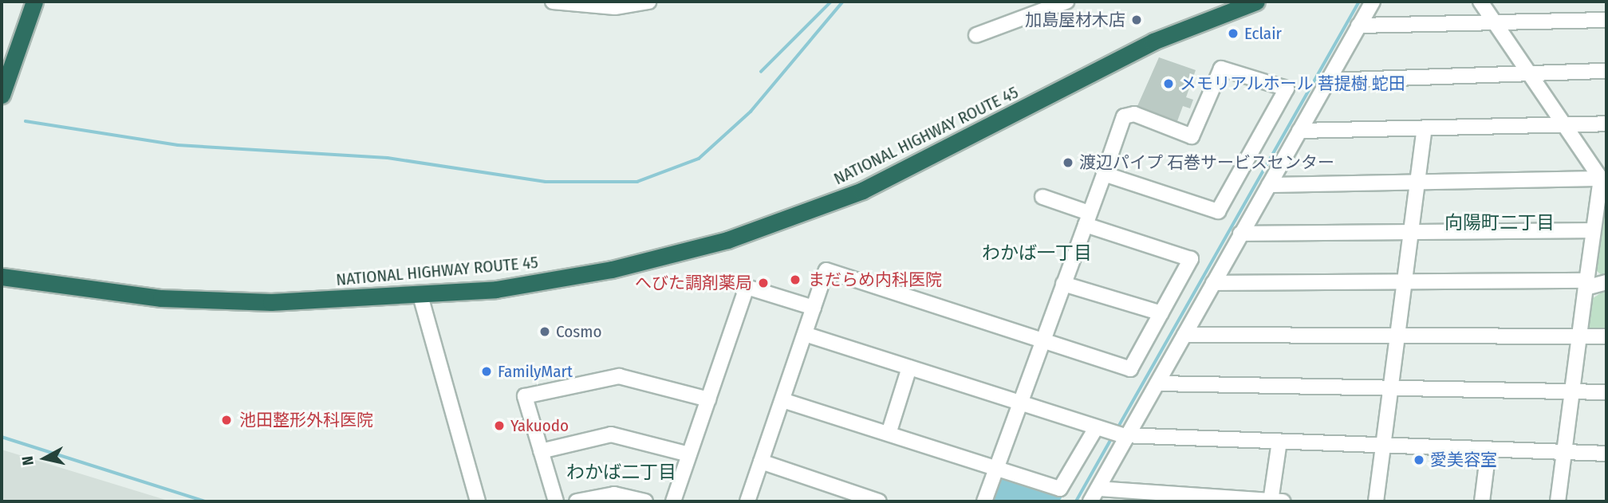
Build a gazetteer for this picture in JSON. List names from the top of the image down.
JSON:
{
  "streets": {
    "highway": ["NATIONAL HIGHWAY ROUTE 45"]
  },
  "districts": ["向陽町二丁目", "わかば一丁目", "わかば二丁目"],
  "places": [
    "加島屋材木店",
    "Eclair",
    "メモリアルホール 菩提樹 蛇田",
    "渡辺パイプ 石巻サービスセンター",
    "まだらめ内科医院",
    "へびた調剤薬局",
    "Cosmo",
    "FamilyMart",
    "池田整形外科医院",
    "Yakuodo",
    "愛美容室"
  ],
  "north": "left"
}
